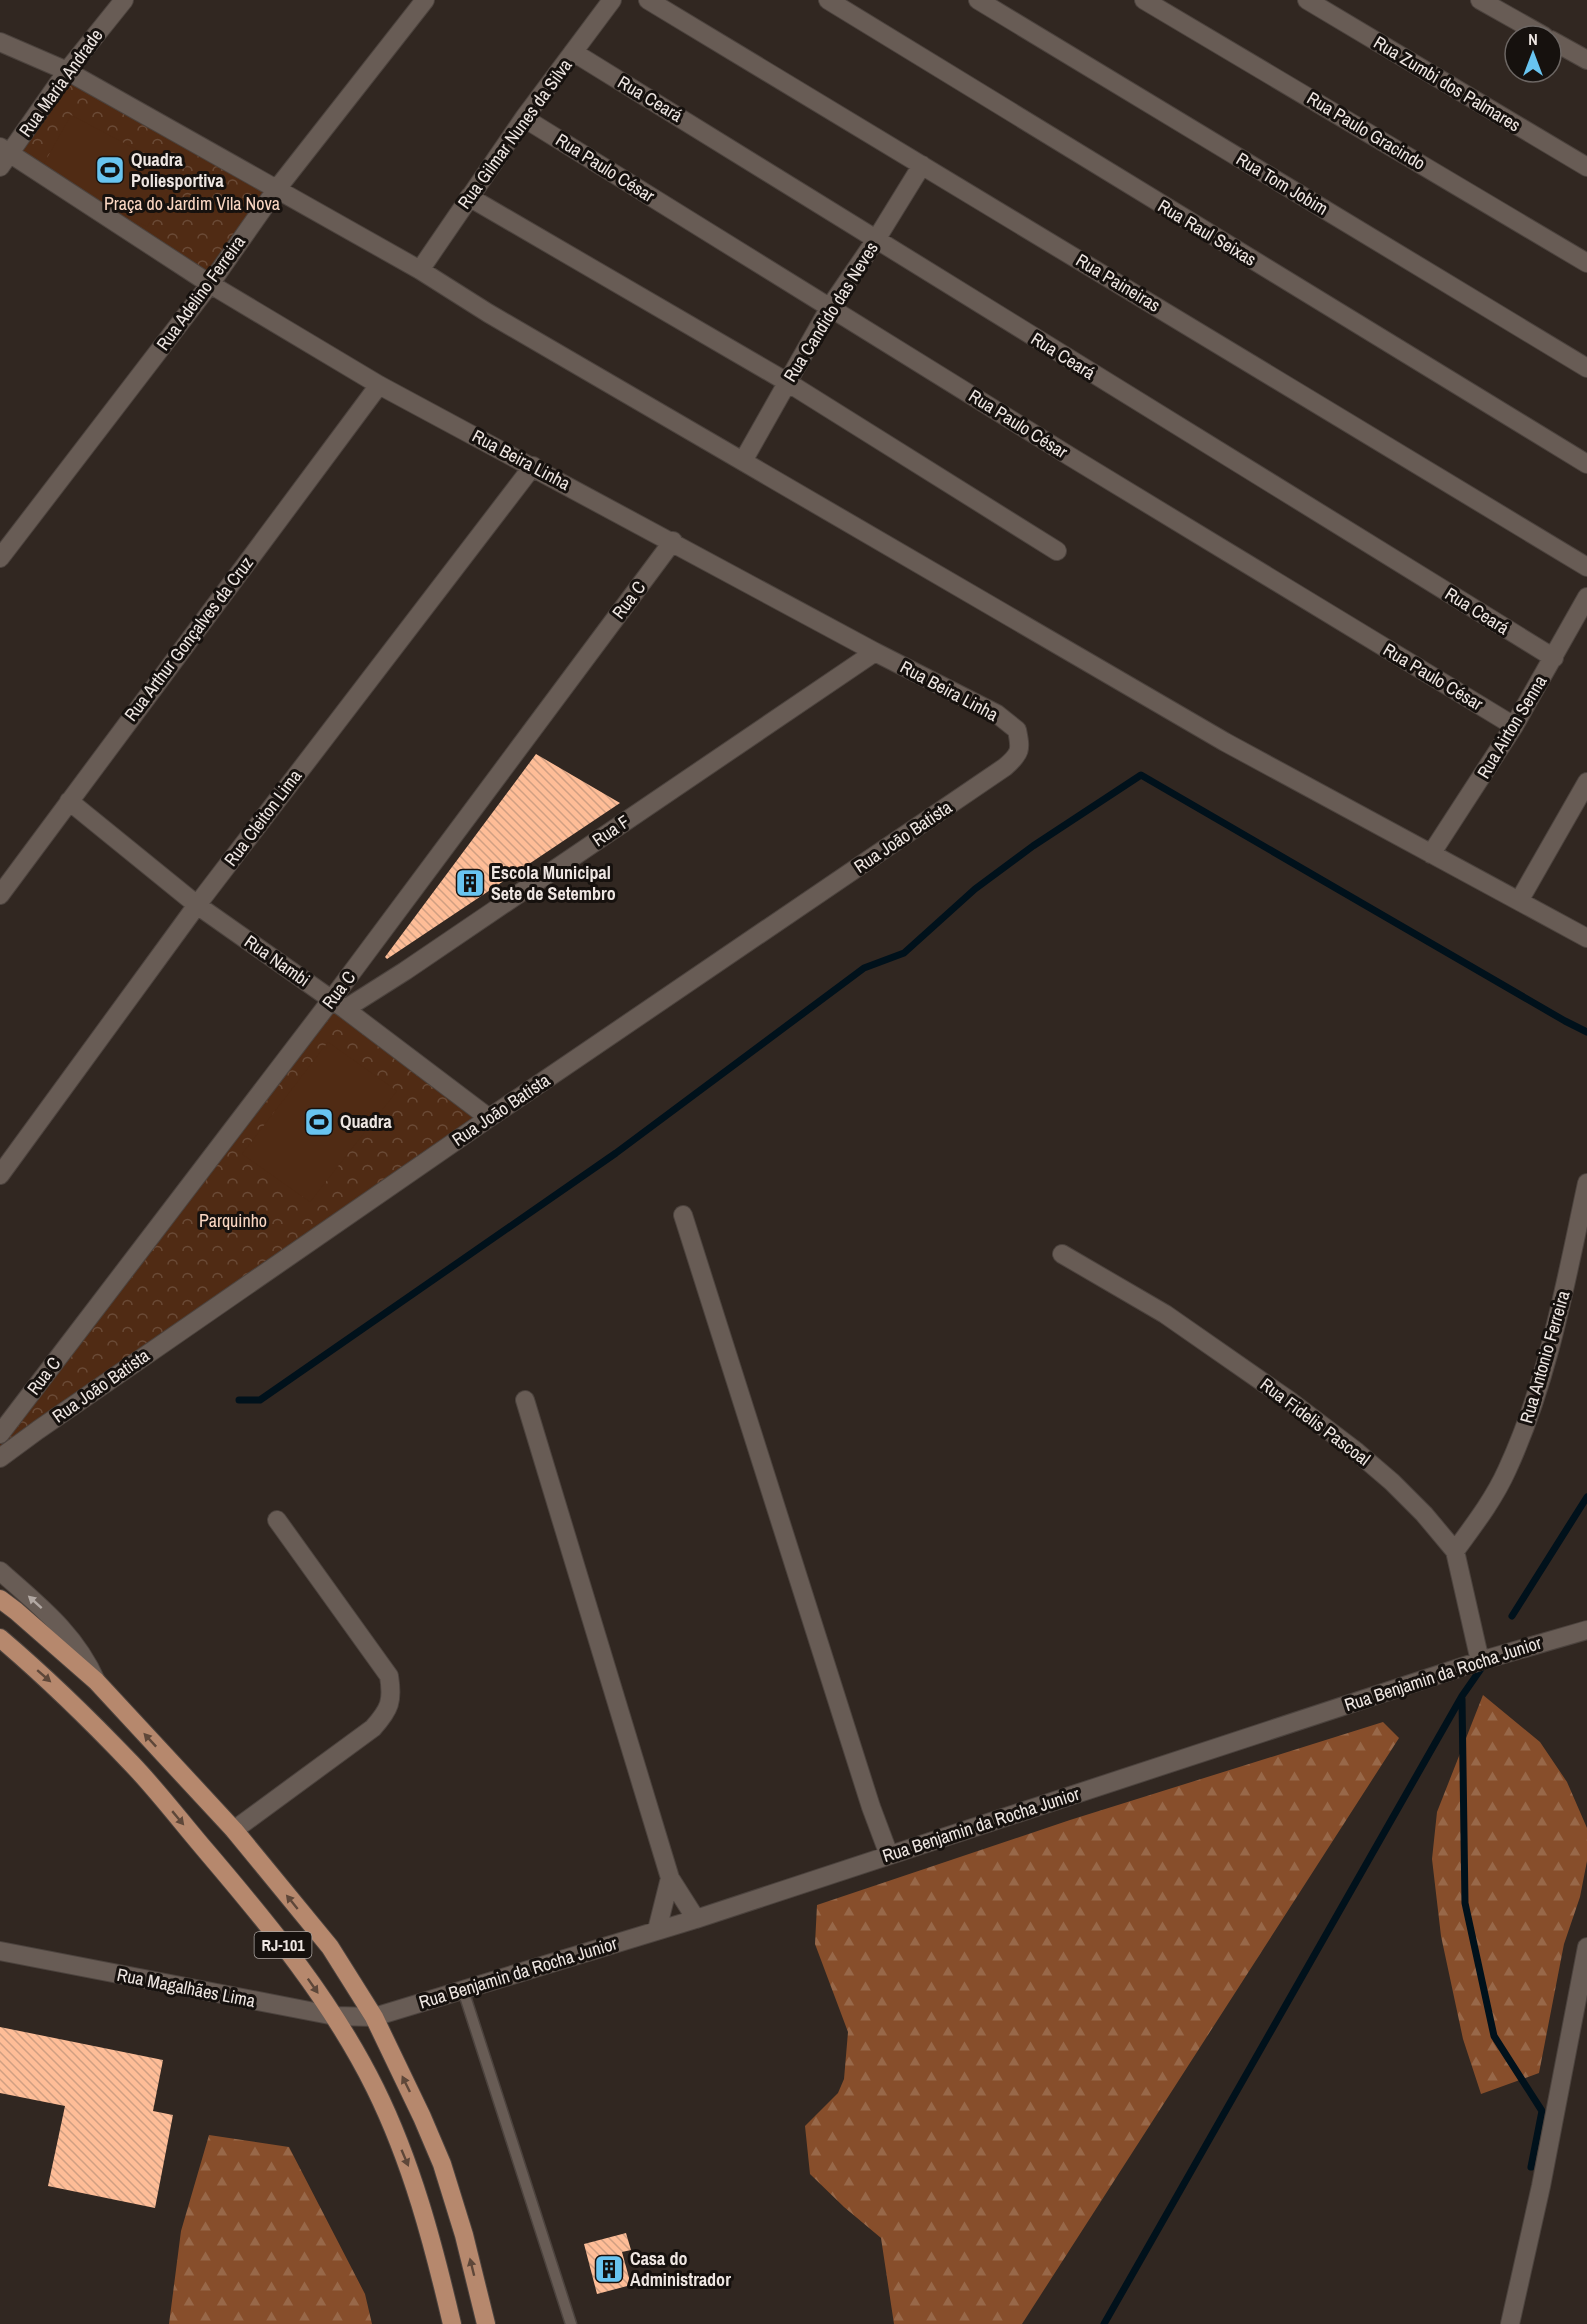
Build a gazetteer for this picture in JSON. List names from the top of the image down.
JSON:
{
  "streets": {
    "main road": ["RJ-101"],
    "street": [
      "Rua Maria Andrade",
      "Rua Zumbi dos Palmares",
      "Rua Ceará",
      "Rua Paulo Gracindo",
      "Rua Gilmar Nunes da Silva",
      "Rua Paulo César",
      "Rua Tom Jobim",
      "Rua Raul Seixas",
      "Rua Paineiras",
      "Rua Adelino Ferreira",
      "Rua Candido das Neves",
      "Rua Beira Linha",
      "Rua C",
      "Rua Arthur Gonçalves da Cruz",
      "Rua Airton Senna",
      "Rua Cleiton Lima",
      "Rua F",
      "Rua Joāo Batista",
      "Rua Nambi",
      "Rua Antonio Ferreira",
      "Rua Fidelis Pascoal",
      "Rua Benjamin da Rocha Junior",
      "Rua Magalhães Lima"
    ]
  },
  "crossings": [
    ["Rua Maria Andrade", "Rua Beira Linha"],
    ["Rua Ceará", "Rua Gilmar Nunes da Silva"],
    ["Rua Ceará", "Rua Candido das Neves"],
    ["Rua Ceará", "Rua Airton Senna"],
    ["Rua Gilmar Nunes da Silva", "Rua Paulo César"],
    ["Rua Paulo César", "Rua Candido das Neves"],
    ["Rua Paulo César", "Rua Airton Senna"],
    ["Rua Paineiras", "Rua Candido das Neves"],
    ["Rua Adelino Ferreira", "Rua Beira Linha"],
    ["Rua Beira Linha", "Rua C"],
    ["Rua Beira Linha", "Rua Arthur Gonçalves da Cruz"],
    ["Rua Beira Linha", "Rua Cleiton Lima"],
    ["Rua Beira Linha", "Rua F"],
    ["Rua Beira Linha", "Rua Joāo Batista"],
    ["Rua C", "Rua F"],
    ["Rua C", "Rua Nambi"],
    ["Rua Arthur Gonçalves da Cruz", "Rua Nambi"],
    ["Rua Cleiton Lima", "Rua Nambi"],
    ["Rua F", "Rua Nambi"],
    ["Rua Joāo Batista", "Rua Nambi"],
    ["Rua Antonio Ferreira", "Rua Fidelis Pascoal"],
    ["Rua Fidelis Pascoal", "Rua Benjamin da Rocha Junior"],
    ["Rua Benjamin da Rocha Junior", "RJ-101"],
    ["Rua Benjamin da Rocha Junior", "Rua Magalhães Lima"],
    ["RJ-101", "Rua Magalhães Lima"]
  ],
  "parks": ["Praça do Jardim Vila Nova", "Parquinho"],
  "places": {
    "sports": ["Quadra Poliesportiva", "Quadra"],
    "building": ["Escola Municipal Sete de Setembro", "Casa do Administrador"]
  },
  "north": "top"
}
